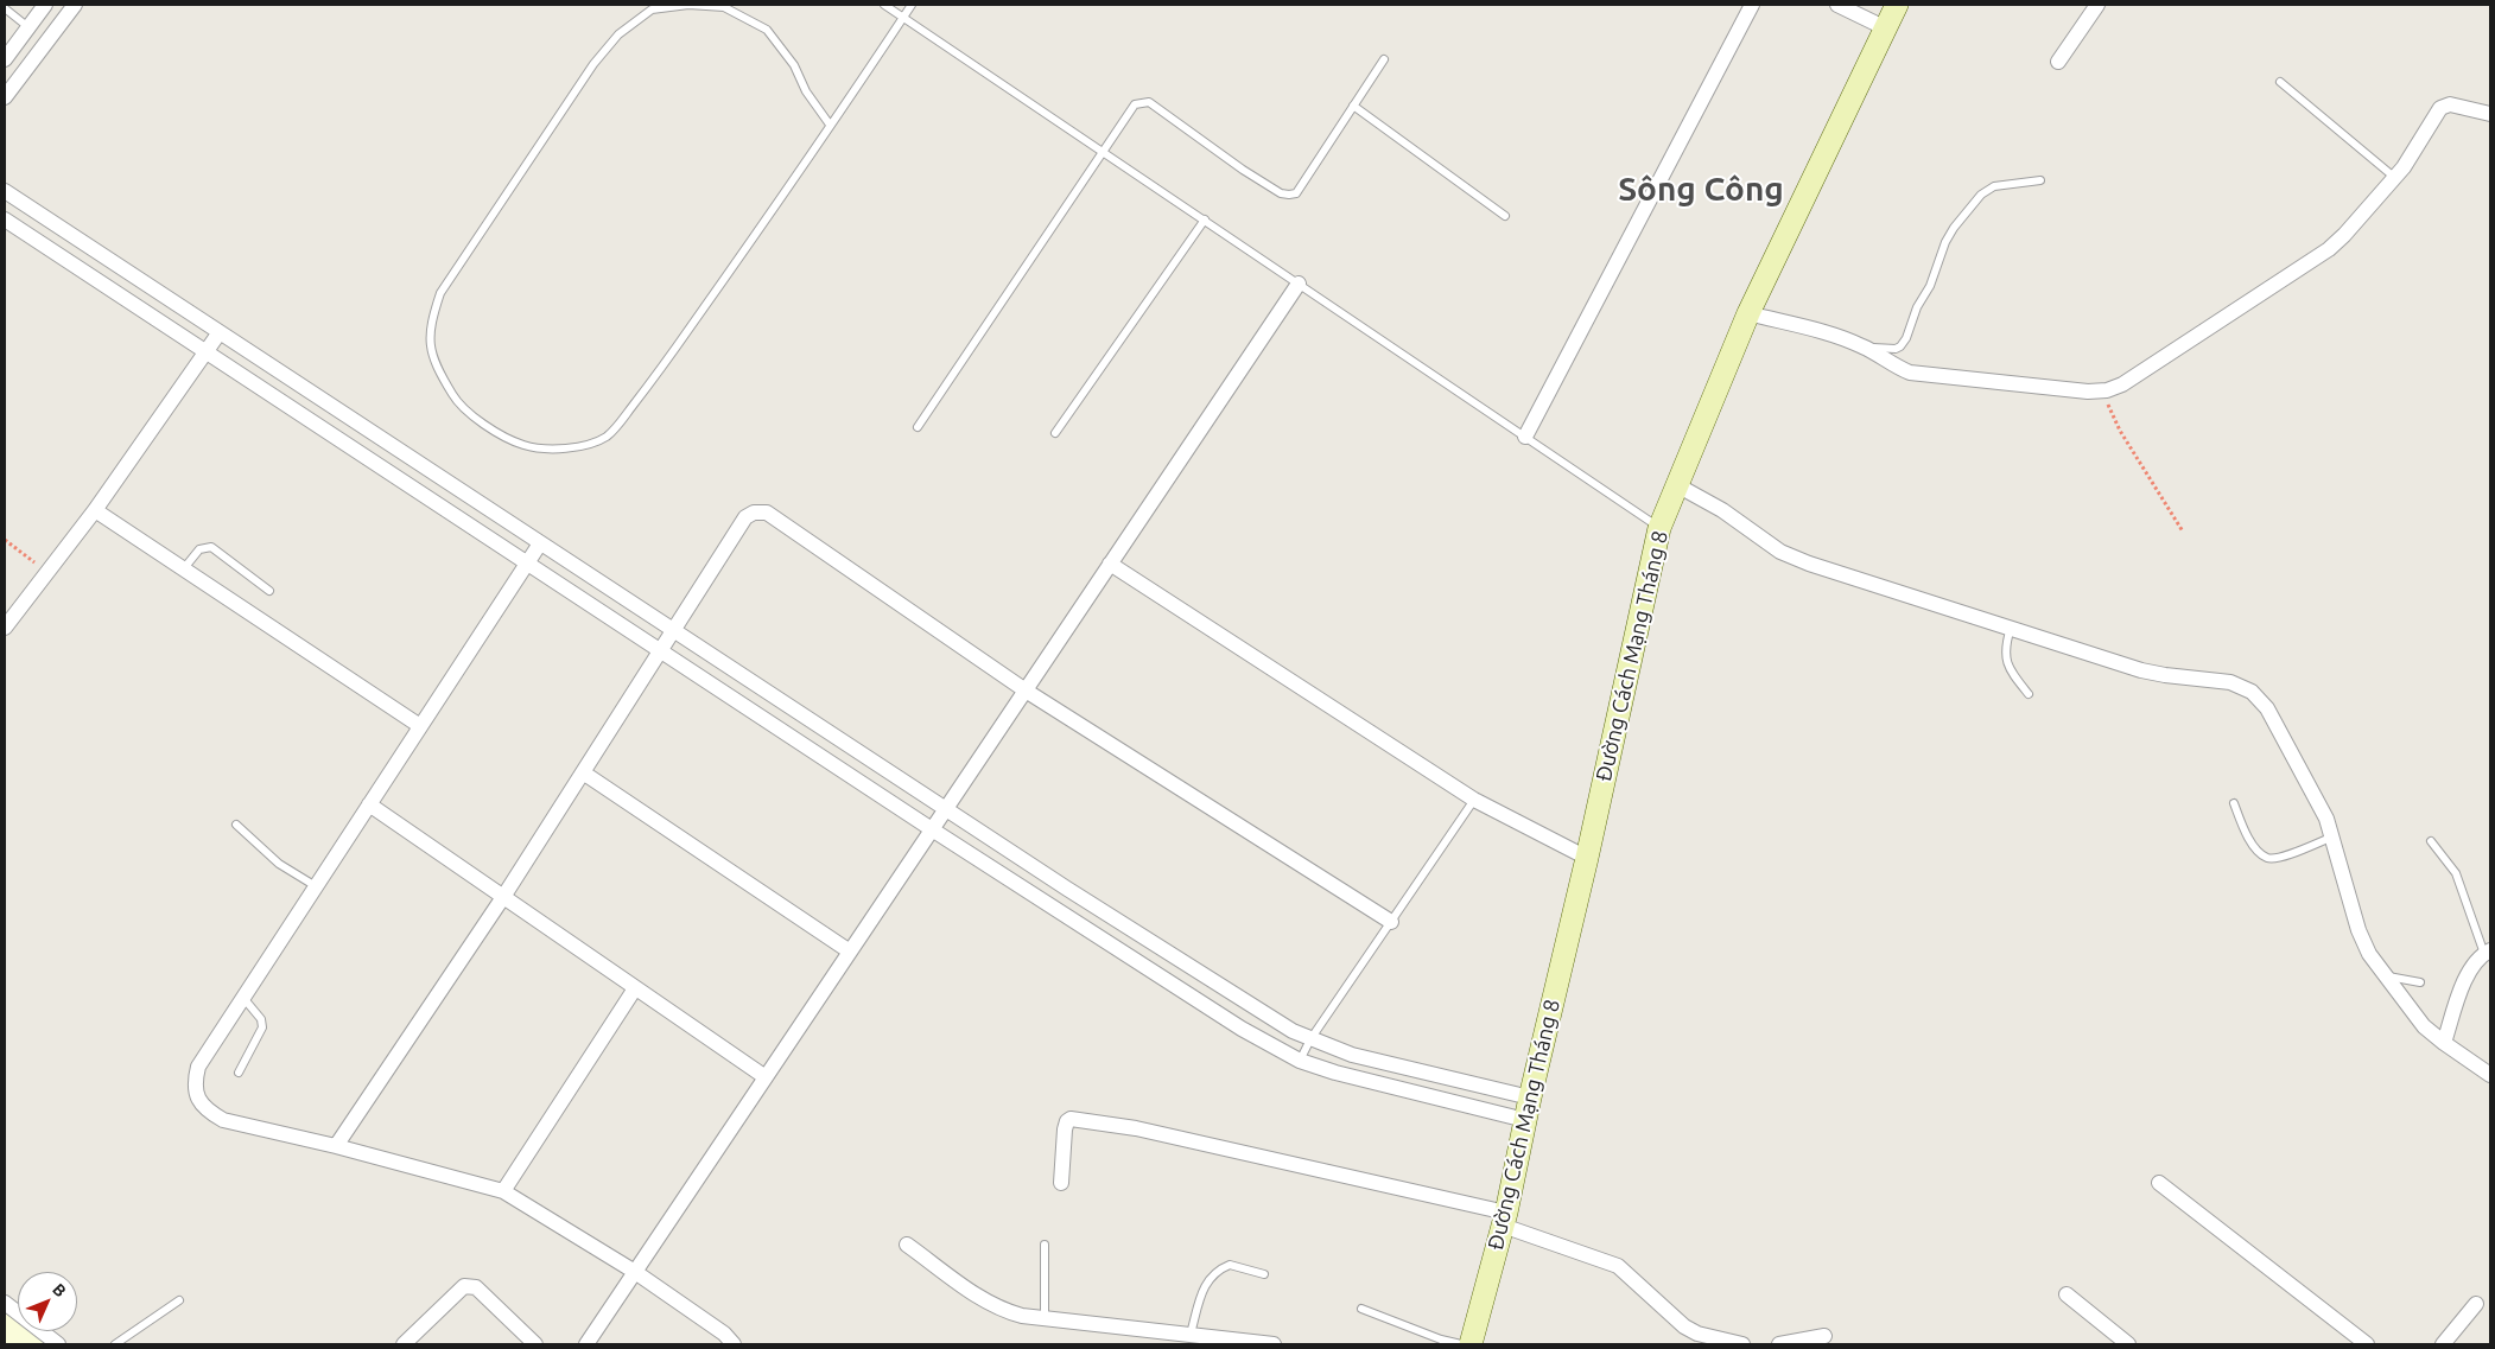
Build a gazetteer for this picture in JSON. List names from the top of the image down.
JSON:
{
  "streets": {
    "street": ["Đường Cách Mạng Tháng 8"]
  },
  "districts": ["Sông Công"],
  "north": "top right"
}
